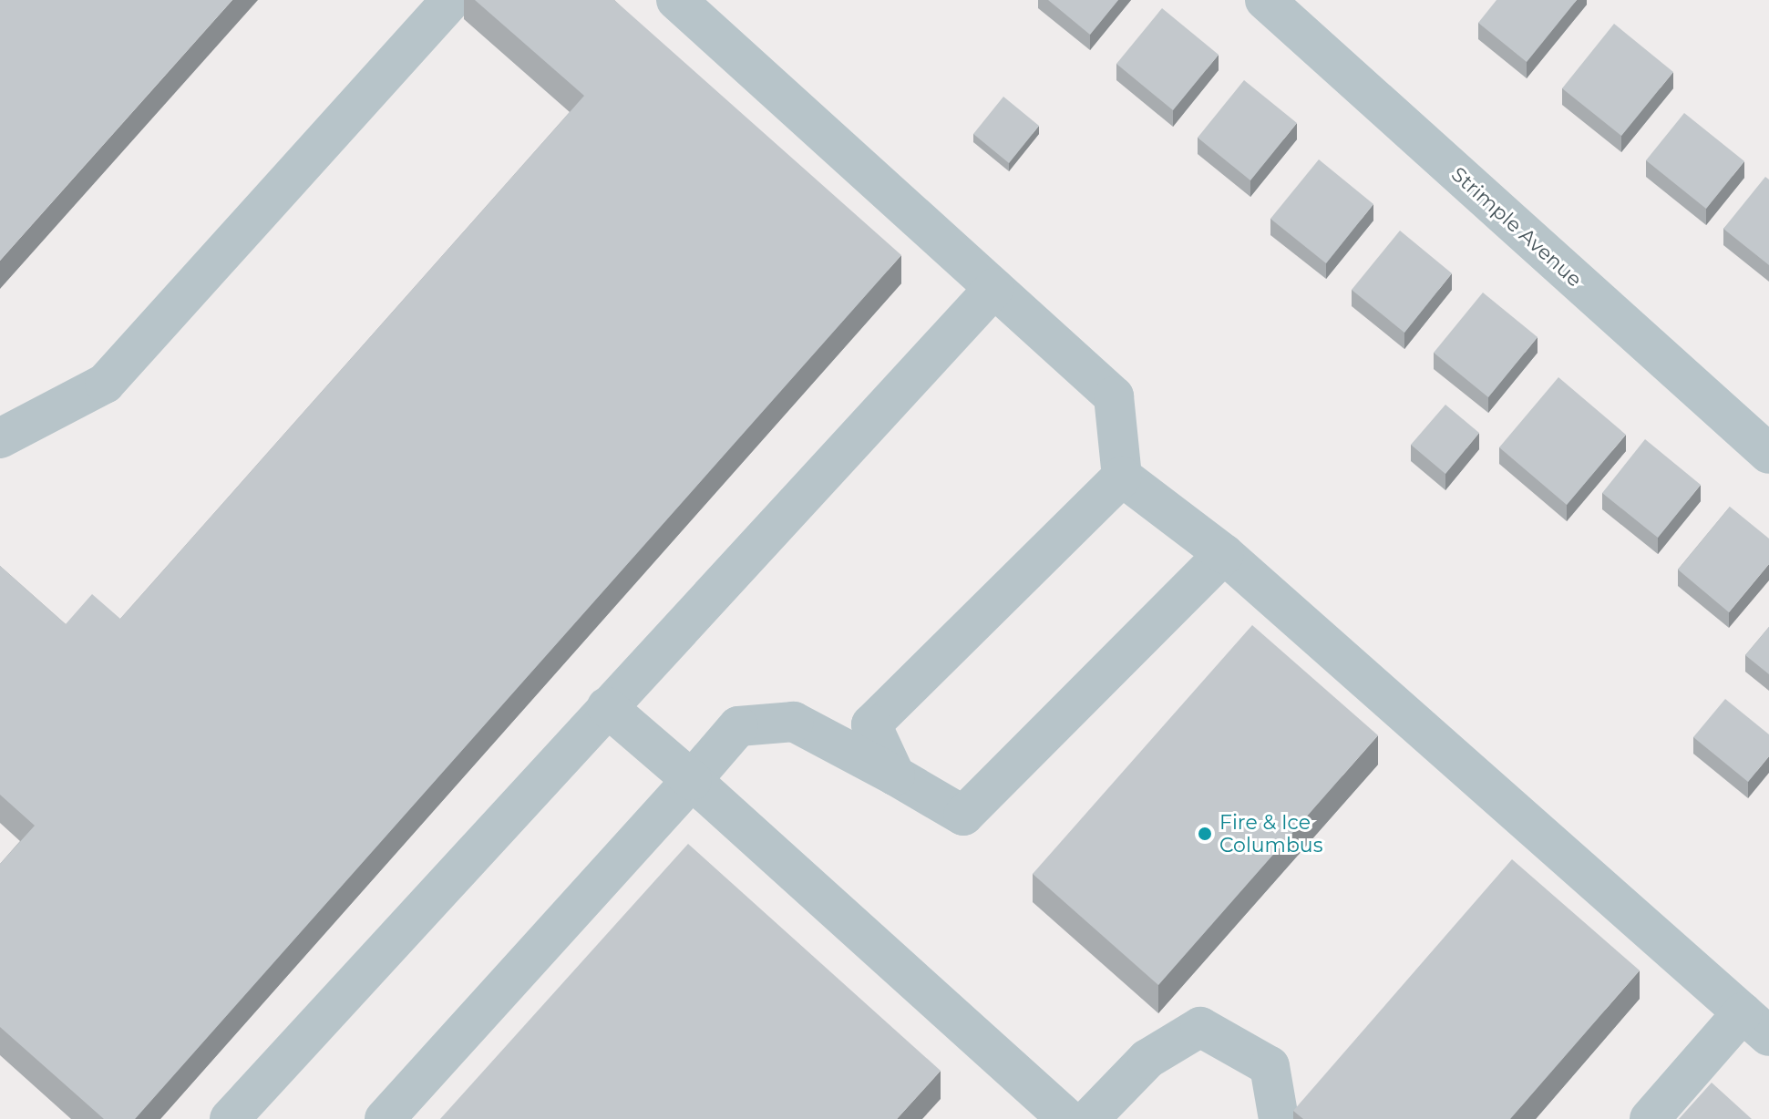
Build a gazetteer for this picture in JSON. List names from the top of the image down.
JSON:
{
  "streets": {
    "street": ["Strimple Avenue"]
  },
  "places": ["Fire & Ice Columbus"]
}
